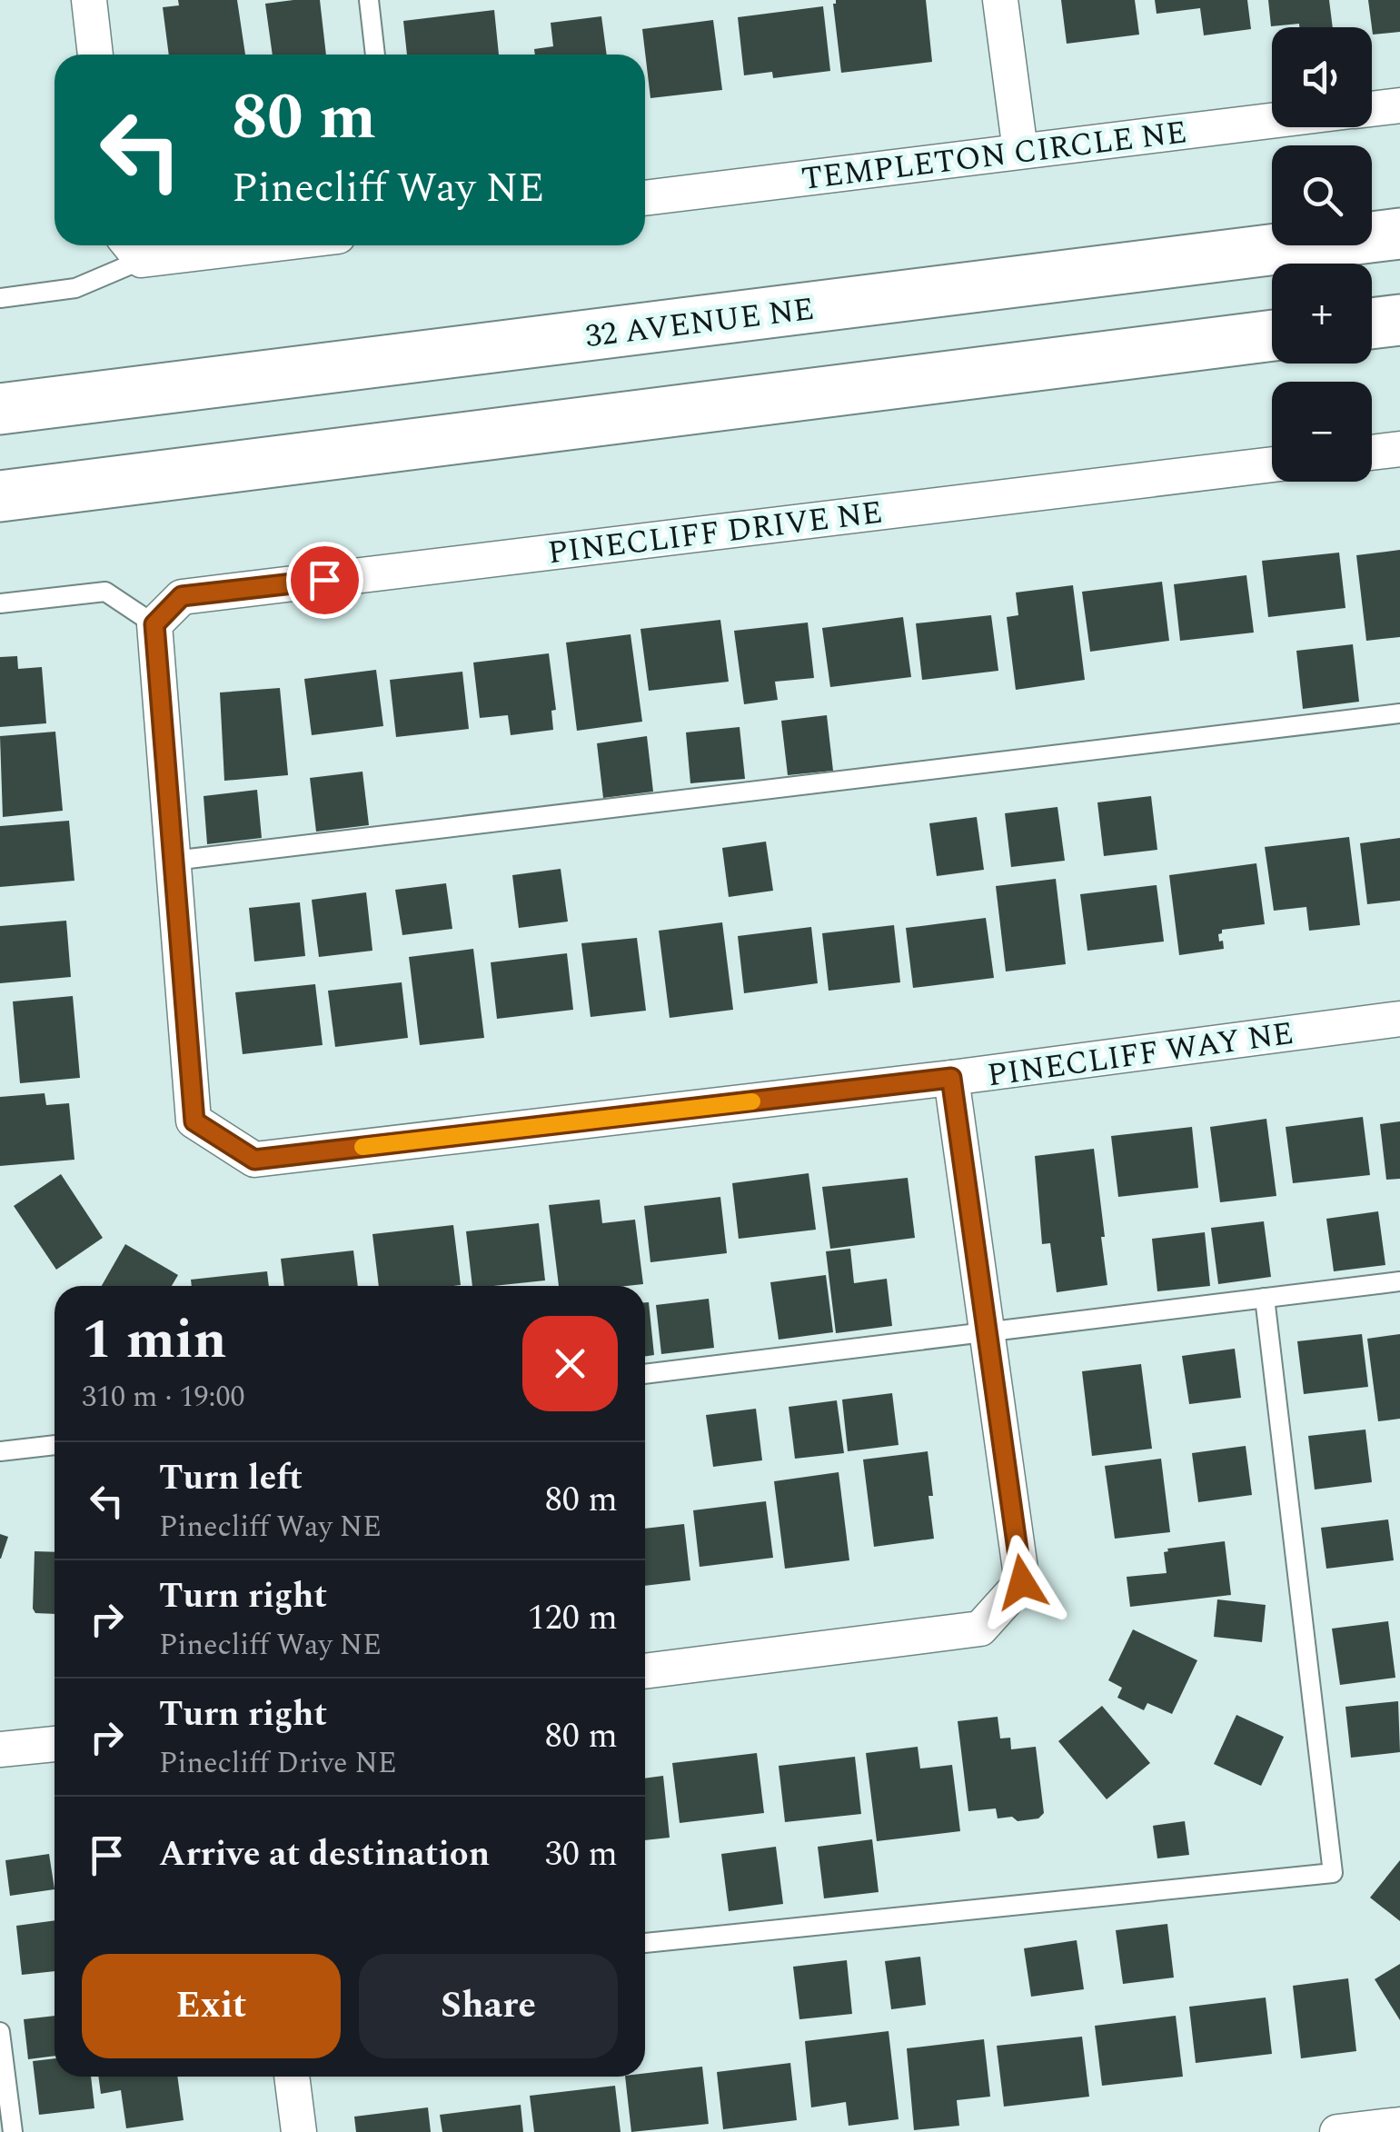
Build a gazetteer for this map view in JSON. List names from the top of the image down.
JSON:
{
  "streets": {
    "main road": ["32 AVENUE NE"],
    "street": ["TEMPLETON CIRCLE NE", "PINECLIFF DRIVE NE", "PINECLIFF WAY NE"]
  },
  "crossings": [
    ["PINECLIFF DRIVE NE", "PINECLIFF WAY NE"]
  ],
  "page": {
    "map_buttons": ["+", "−"],
    "turn": ["80 m", "Pinecliff Way NE"],
    "heading": ["1 min", "310 m · 19:00"],
    "list": [
      {
        "name": "Turn left",
        "note": "Pinecliff Way NE",
        "value": "80 m"
      },
      {
        "name": "Turn right",
        "note": "Pinecliff Way NE",
        "value": "120 m"
      },
      {
        "name": "Turn right",
        "note": "Pinecliff Drive NE",
        "value": "80 m"
      },
      {
        "name": "Arrive at destination",
        "value": "30 m"
      }
    ],
    "buttons": ["Exit", "Share"]
  }
}
